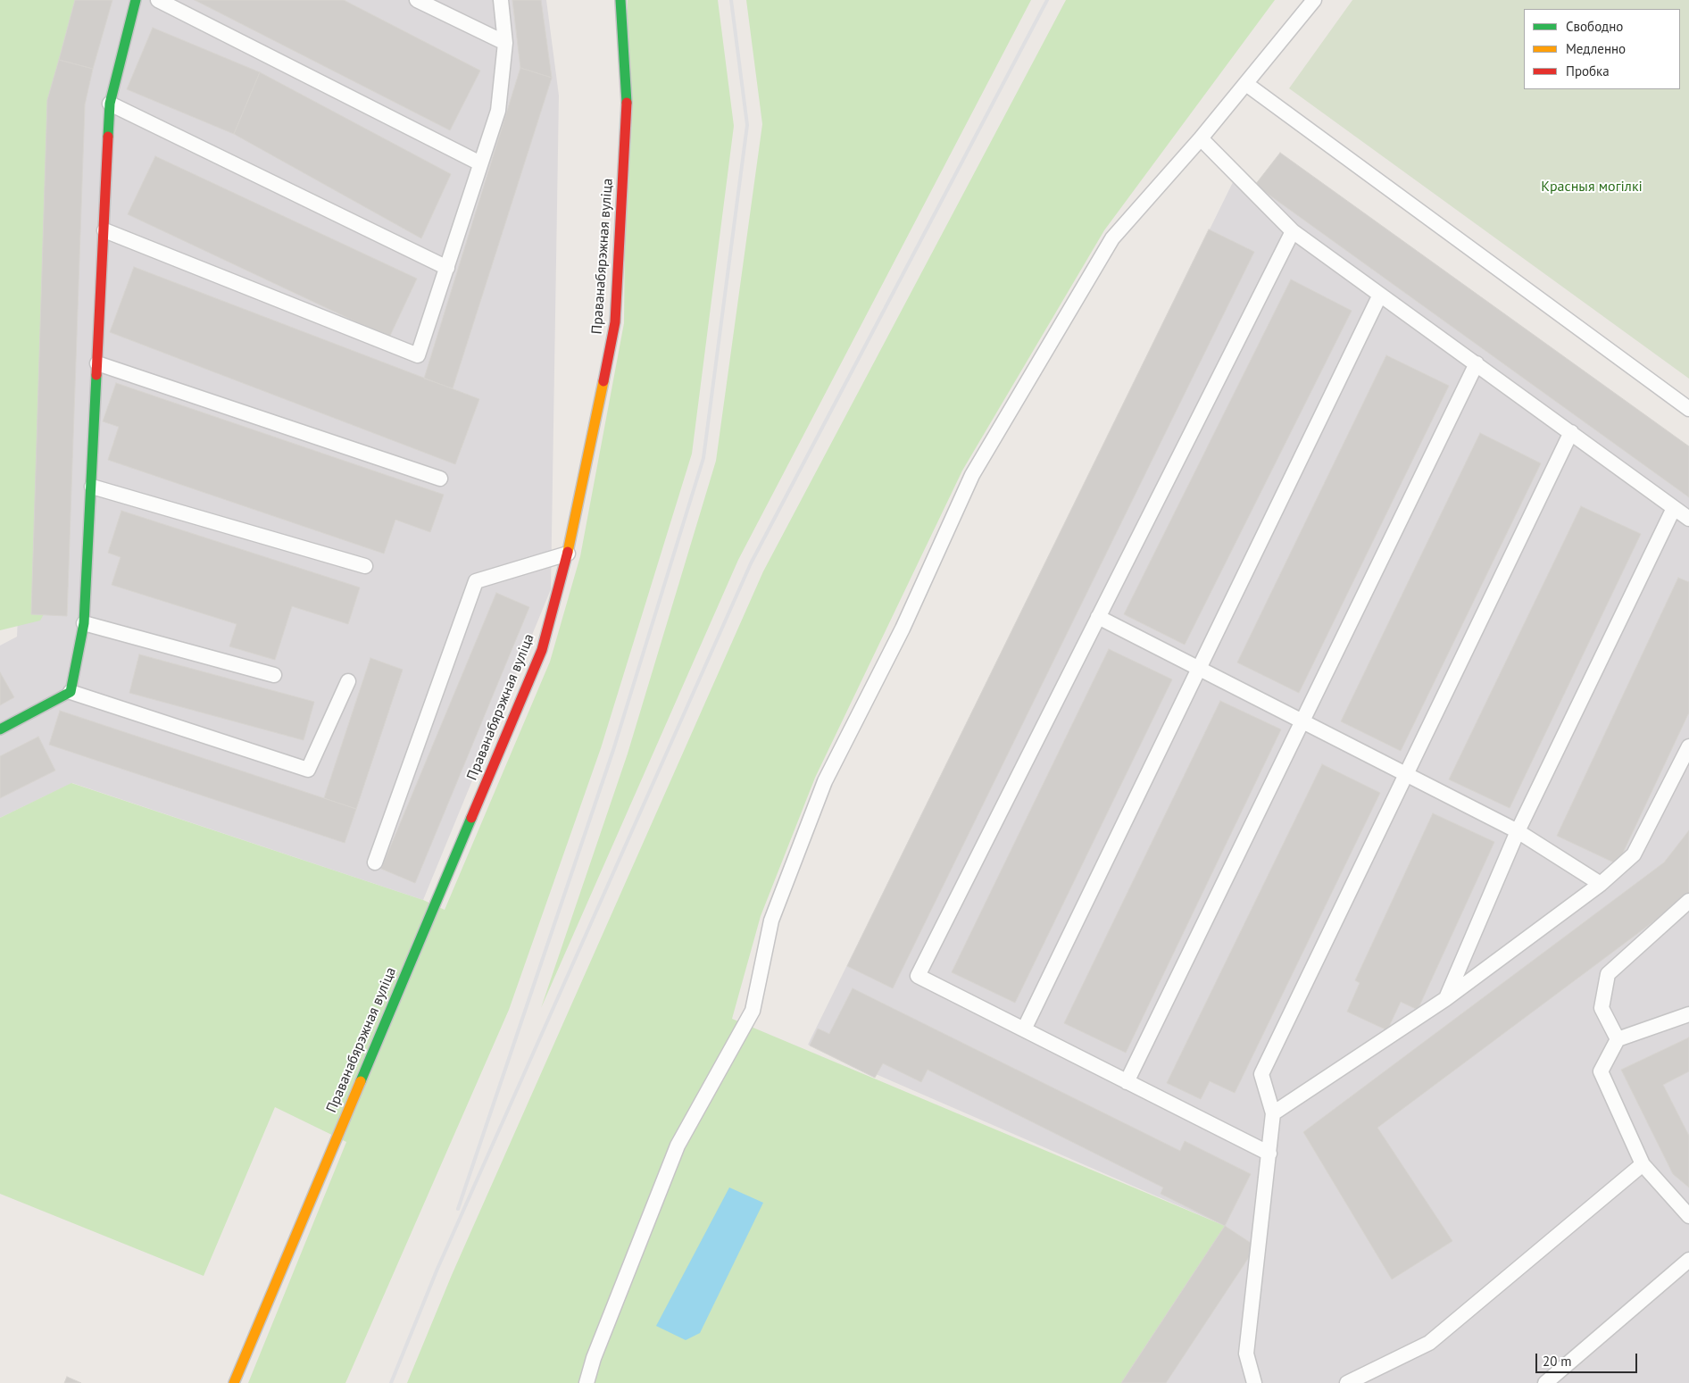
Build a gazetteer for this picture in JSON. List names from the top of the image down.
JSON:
{
  "streets": {
    "street": ["Праванабярэжная вуліца"]
  },
  "parks": ["Красныя могілкі"],
  "legend": ["Свободно", "Медленно", "Пробка"],
  "scale_bar": "20 m"
}
